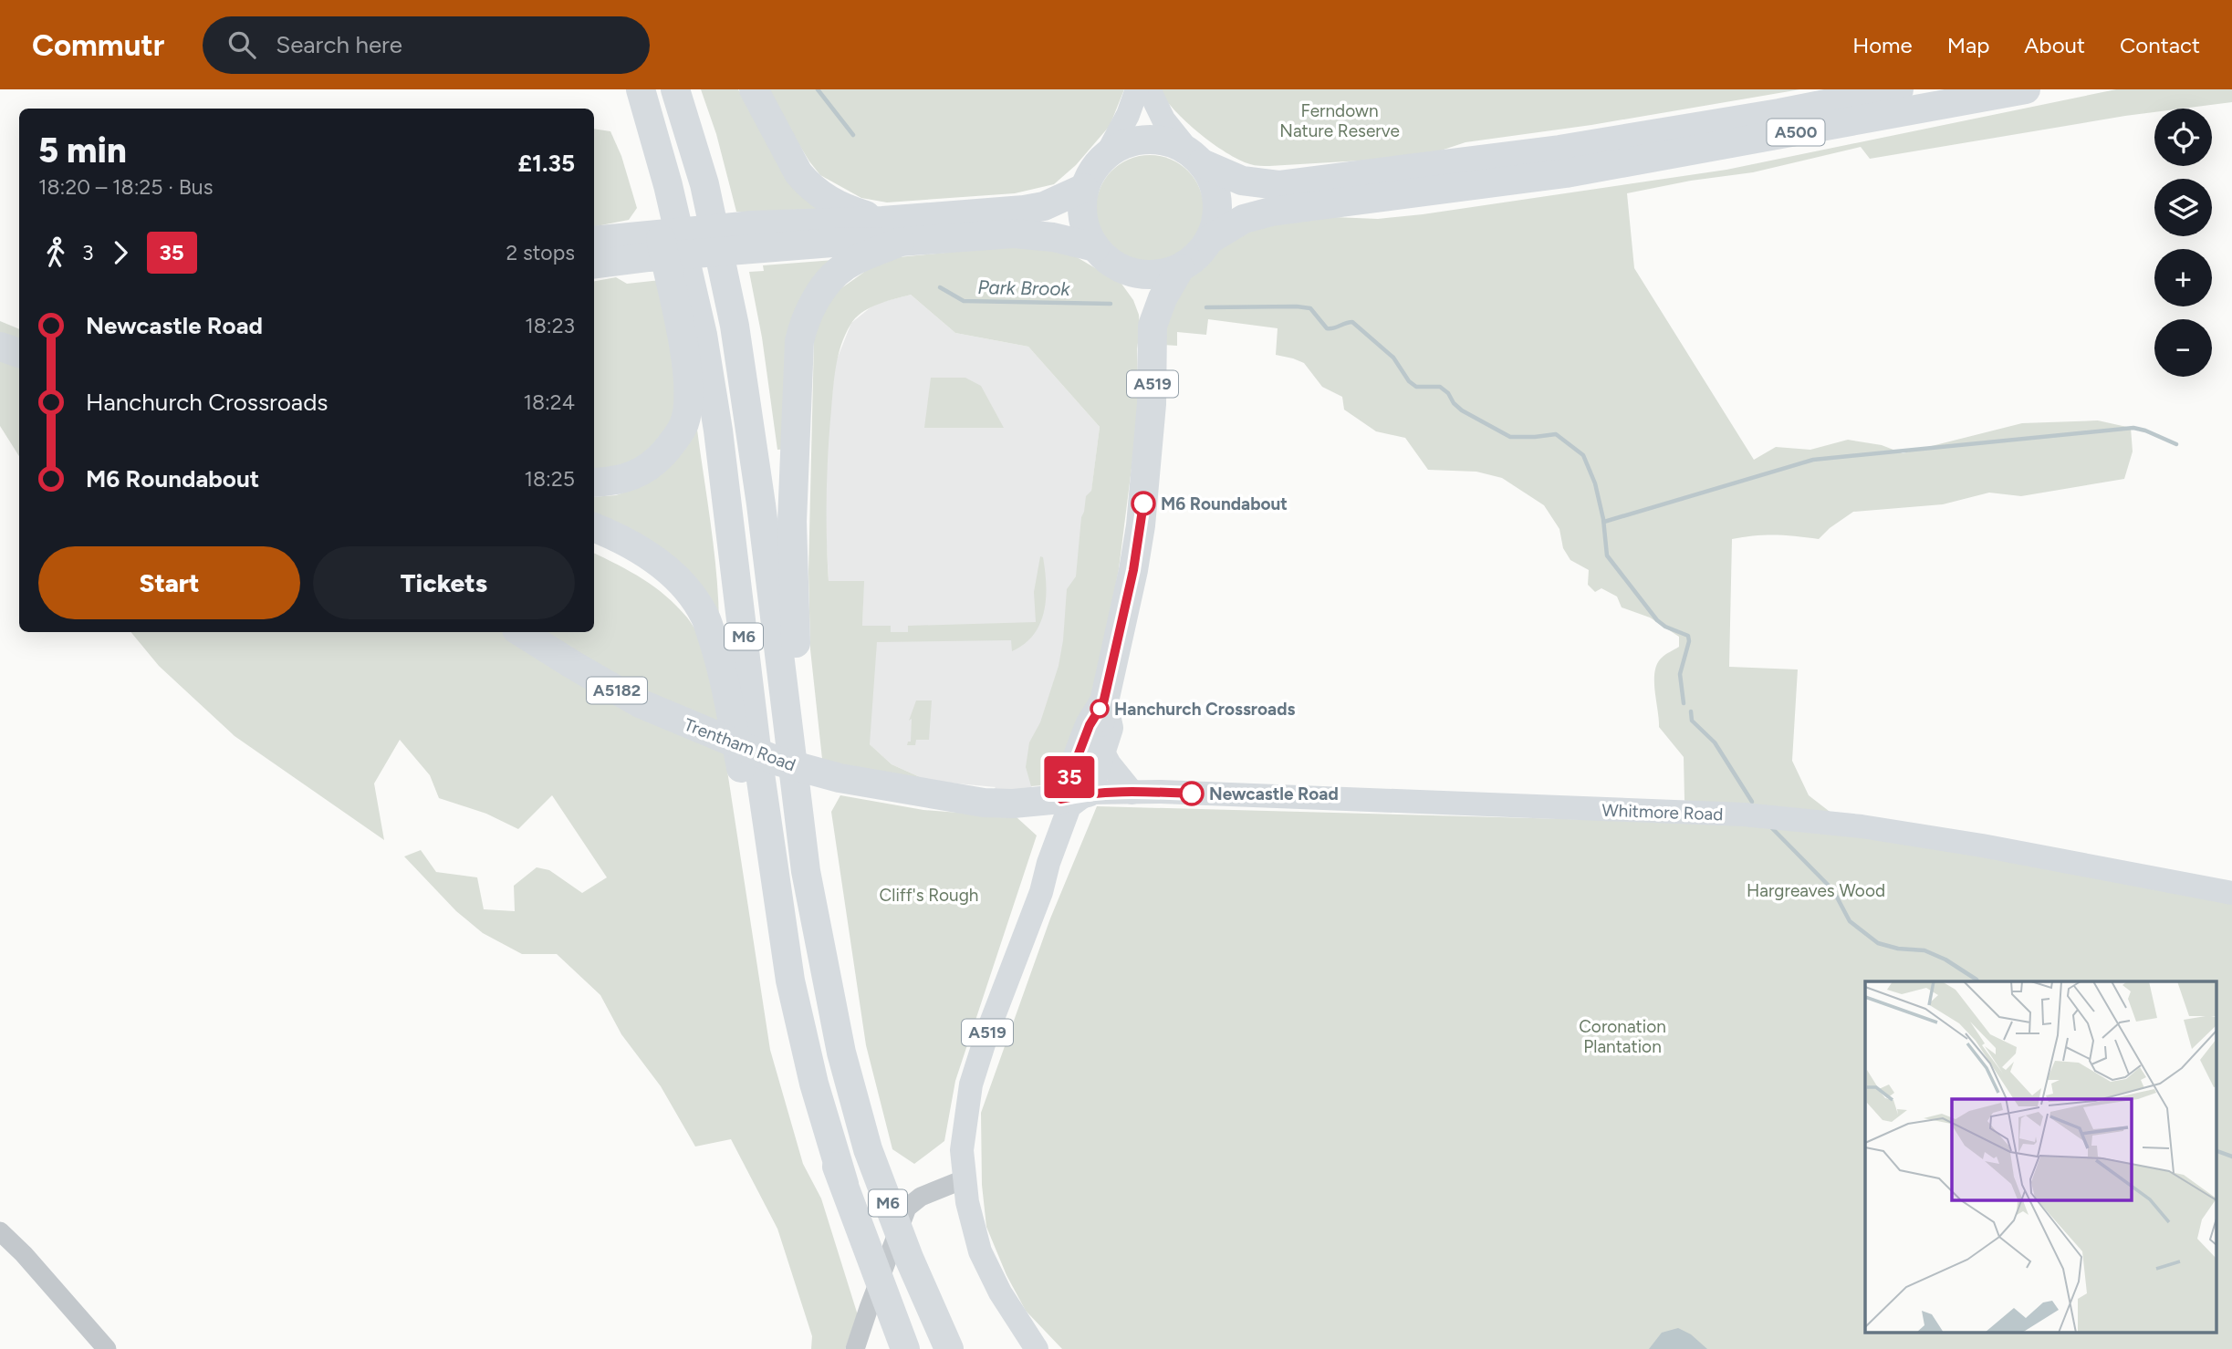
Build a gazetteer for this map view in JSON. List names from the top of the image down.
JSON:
{
  "streets": {
    "highway": [
      "A500",
      "A519",
      "M6",
      "A5182",
      "Trentham Road"
    ],
    "main road": ["Whitmore Road"]
  },
  "crossings": [
    ["A500", "A519"],
    ["A500", "M6"],
    ["A519", "M6"],
    ["A519", "Trentham Road"],
    ["A519", "Whitmore Road"],
    ["Trentham Road", "Whitmore Road"]
  ],
  "water": ["Park Brook"],
  "parks": [
    "Ferndown Nature Reserve",
    "Hargreaves Wood",
    "Cliff's Rough",
    "Coronation Plantation"
  ],
  "places": ["M6 Roundabout", "Hanchurch Crossroads", "Newcastle Road"],
  "lines": ["bus line 35"],
  "page": {
    "header": "Commutr",
    "search": "Search here",
    "nav": [
      "Home",
      "Map",
      "About",
      "Contact"
    ],
    "on_map": "35",
    "map_buttons": ["+", "−"],
    "heading": ["5 min", "18:20 – 18:25 · Bus", "£1.35"],
    "legs": ["3", "35", "2 stops"],
    "list": [
      {
        "name": "Newcastle Road",
        "value": "18:23"
      },
      {
        "name": "Hanchurch Crossroads",
        "value": "18:24"
      },
      {
        "name": "M6 Roundabout",
        "value": "18:25"
      }
    ],
    "buttons": ["Start", "Tickets"]
  }
}
